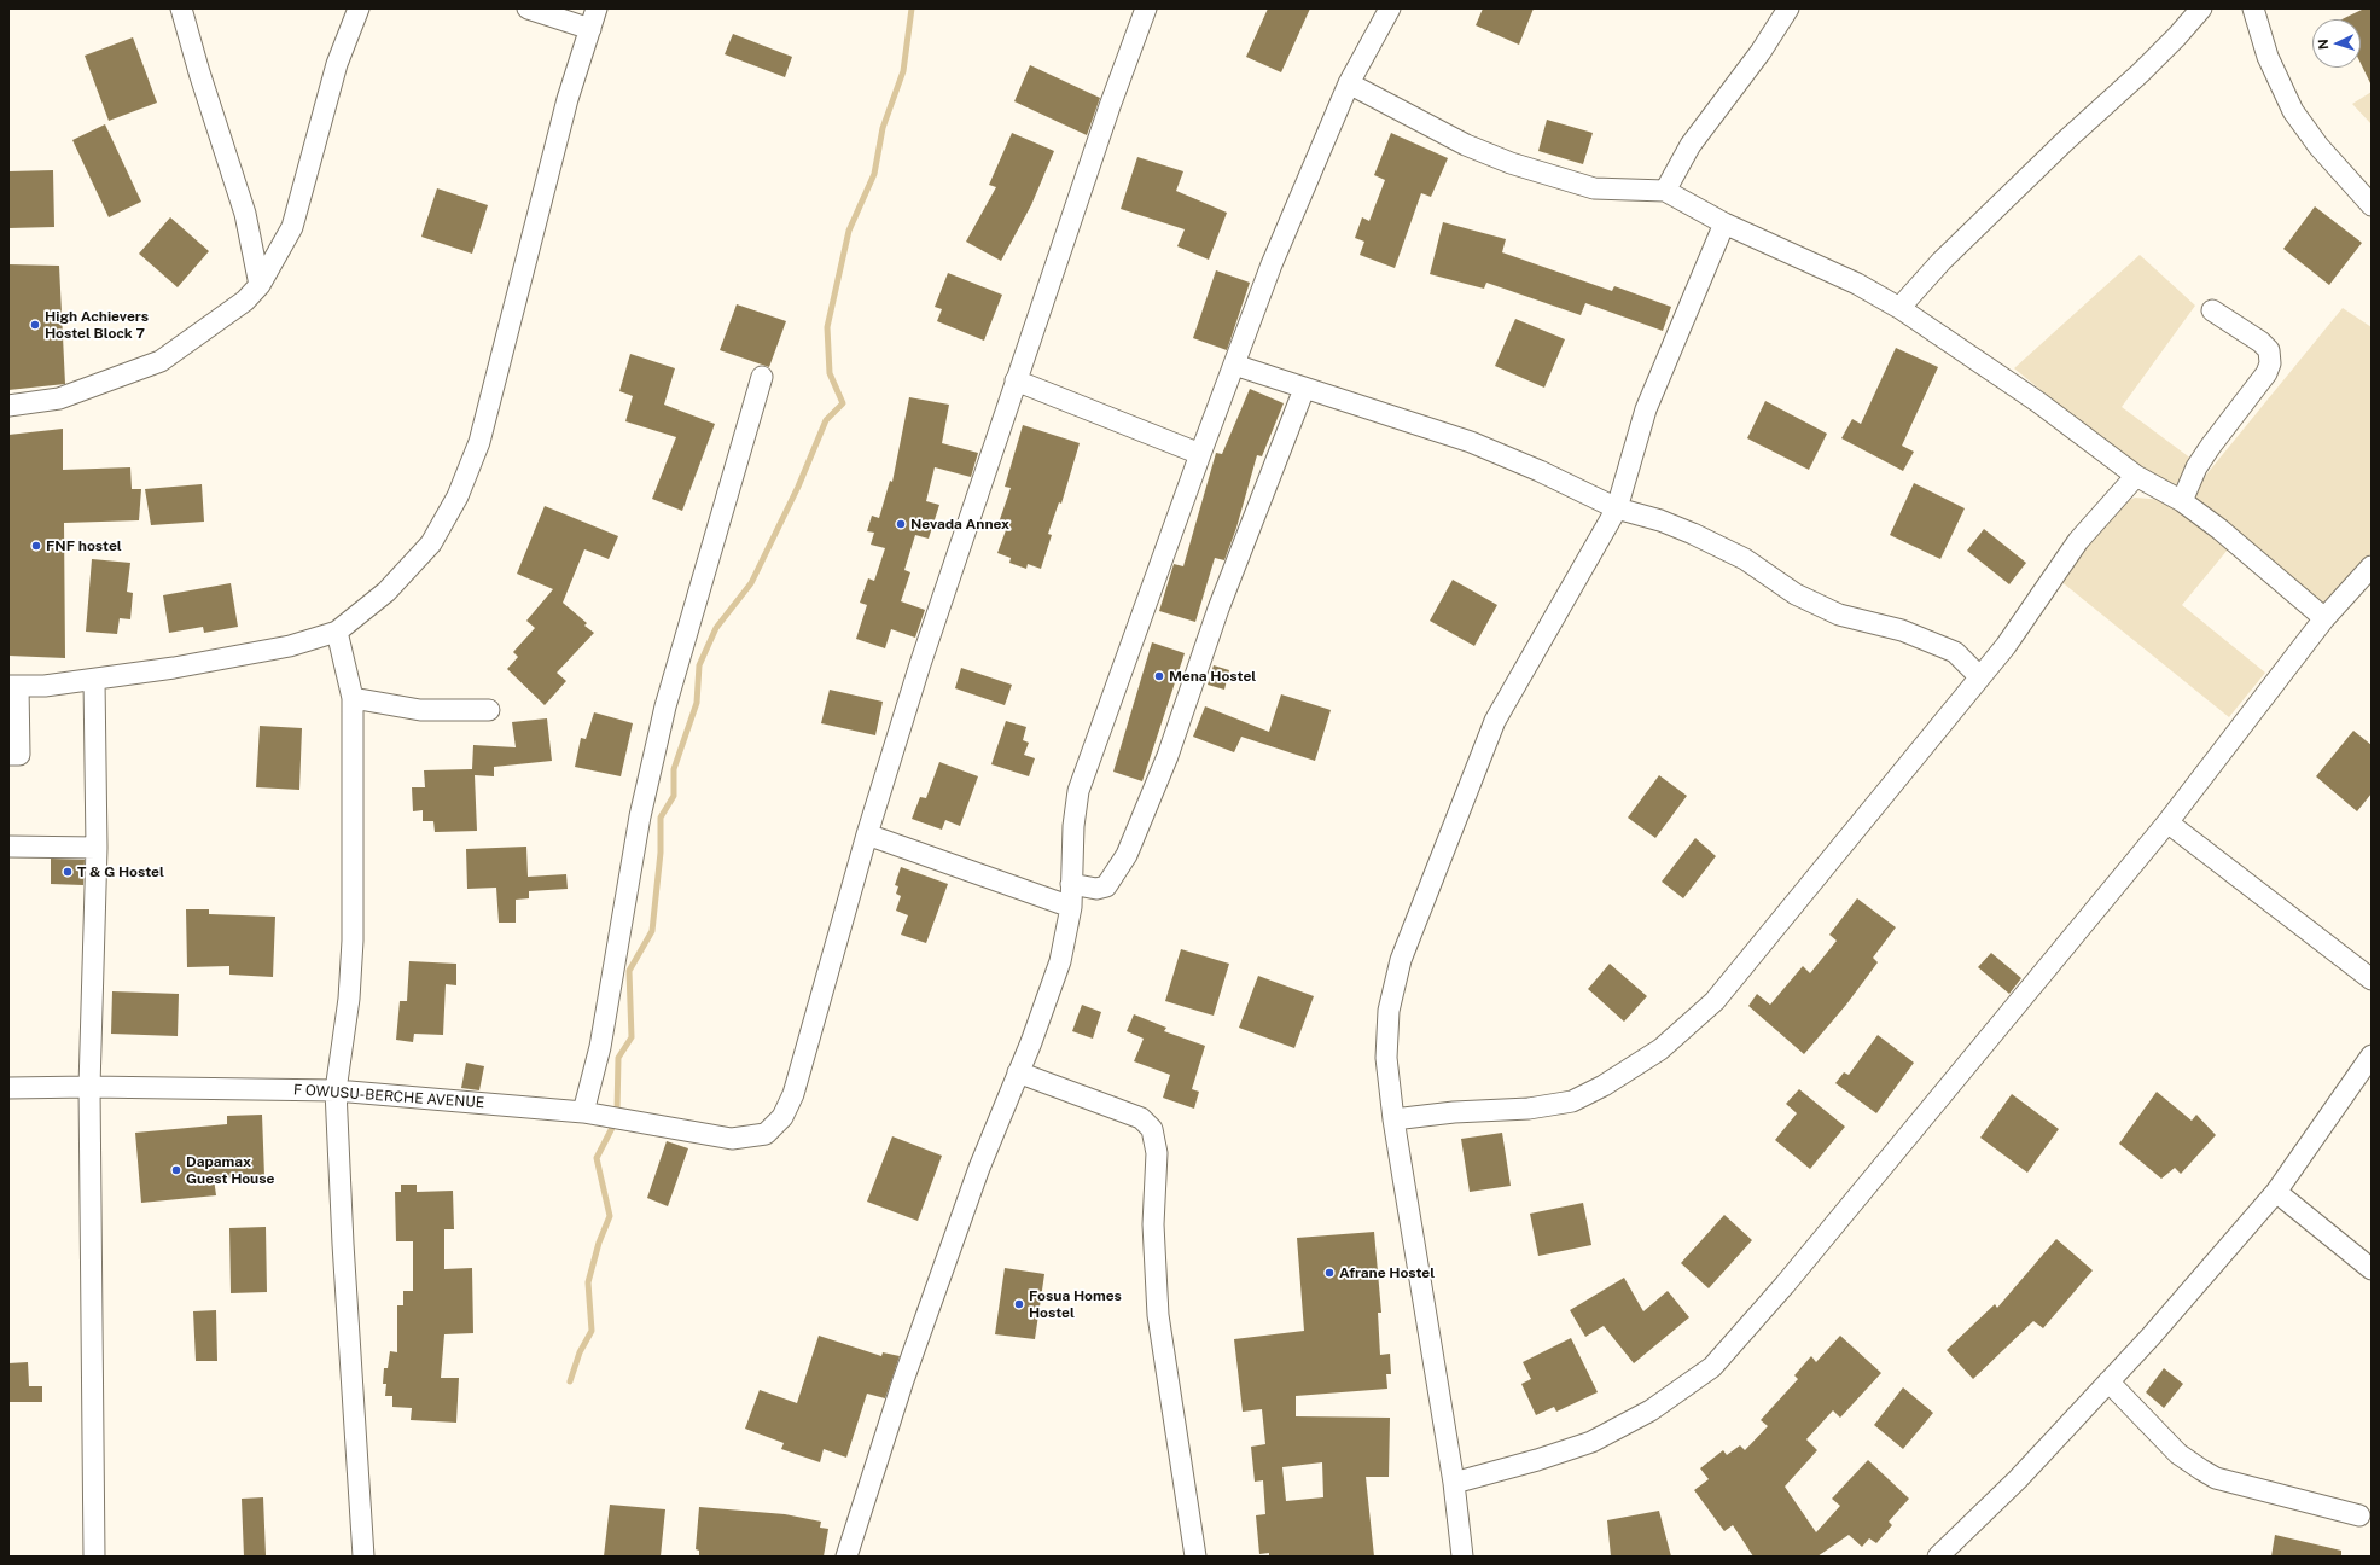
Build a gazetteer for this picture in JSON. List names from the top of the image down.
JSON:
{
  "streets": {
    "street": ["F OWUSU-BERCHE AVENUE"]
  },
  "places": [
    "High Achievers Hostel Block 7",
    "Nevada Annex",
    "FNF hostel",
    "Mena Hostel",
    "T & G Hostel",
    "Dapamax Guest House",
    "Afrane Hostel",
    "Fosua Homes Hostel"
  ],
  "north": "left"
}
